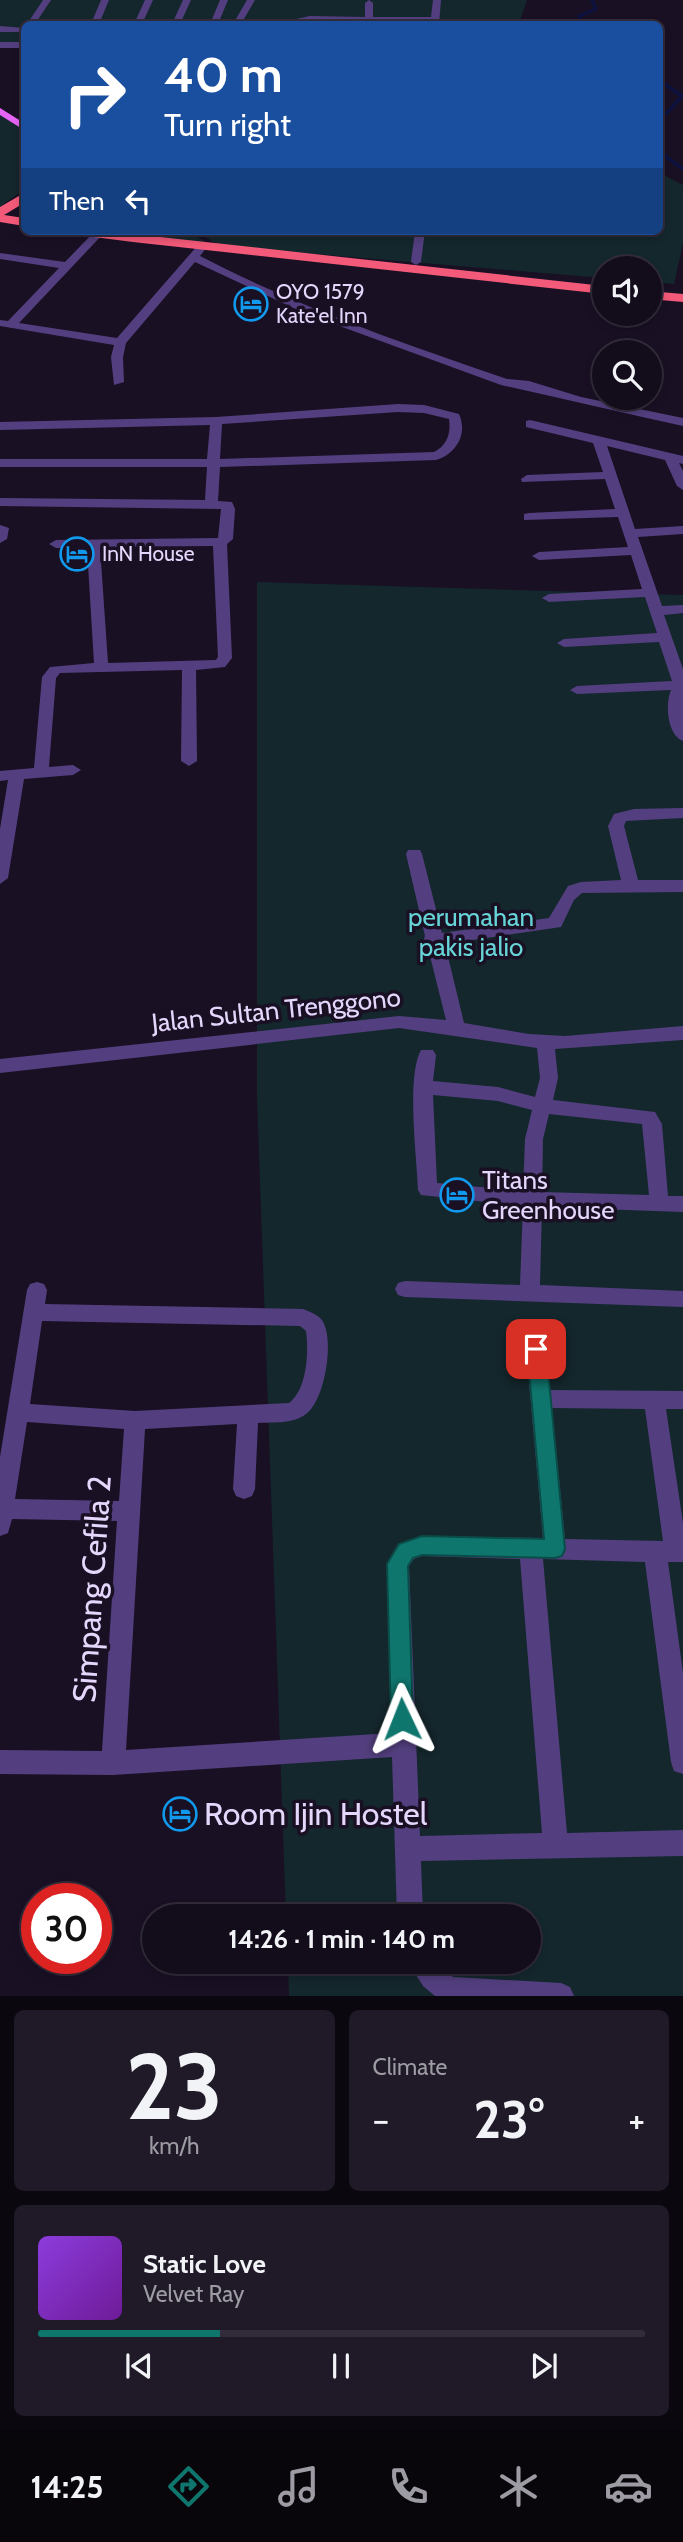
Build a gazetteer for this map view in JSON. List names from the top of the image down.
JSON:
{
  "streets": {
    "street": ["Jalan Sultan Trenggono", "Simpang Cefila 2"]
  },
  "parks": ["perumahan pakis jalio"],
  "places": {
    "hotel": [
      "OYO 1579 Kate'el Inn",
      "InN House",
      "Titans Greenhouse",
      "Room Ijin Hostel"
    ]
  },
  "page": {
    "turn": ["40 m", "Turn right"],
    "then": "Then",
    "limit": "30",
    "trip": "14:26 · 1 min · 140 m",
    "tile": [
      ["23", "km/h"],
      "Climate"
    ],
    "heat": ["−", "23°", "+"],
    "song": ["Static Love", "Velvet Ray"],
    "tabs": "14:25"
  }
}
